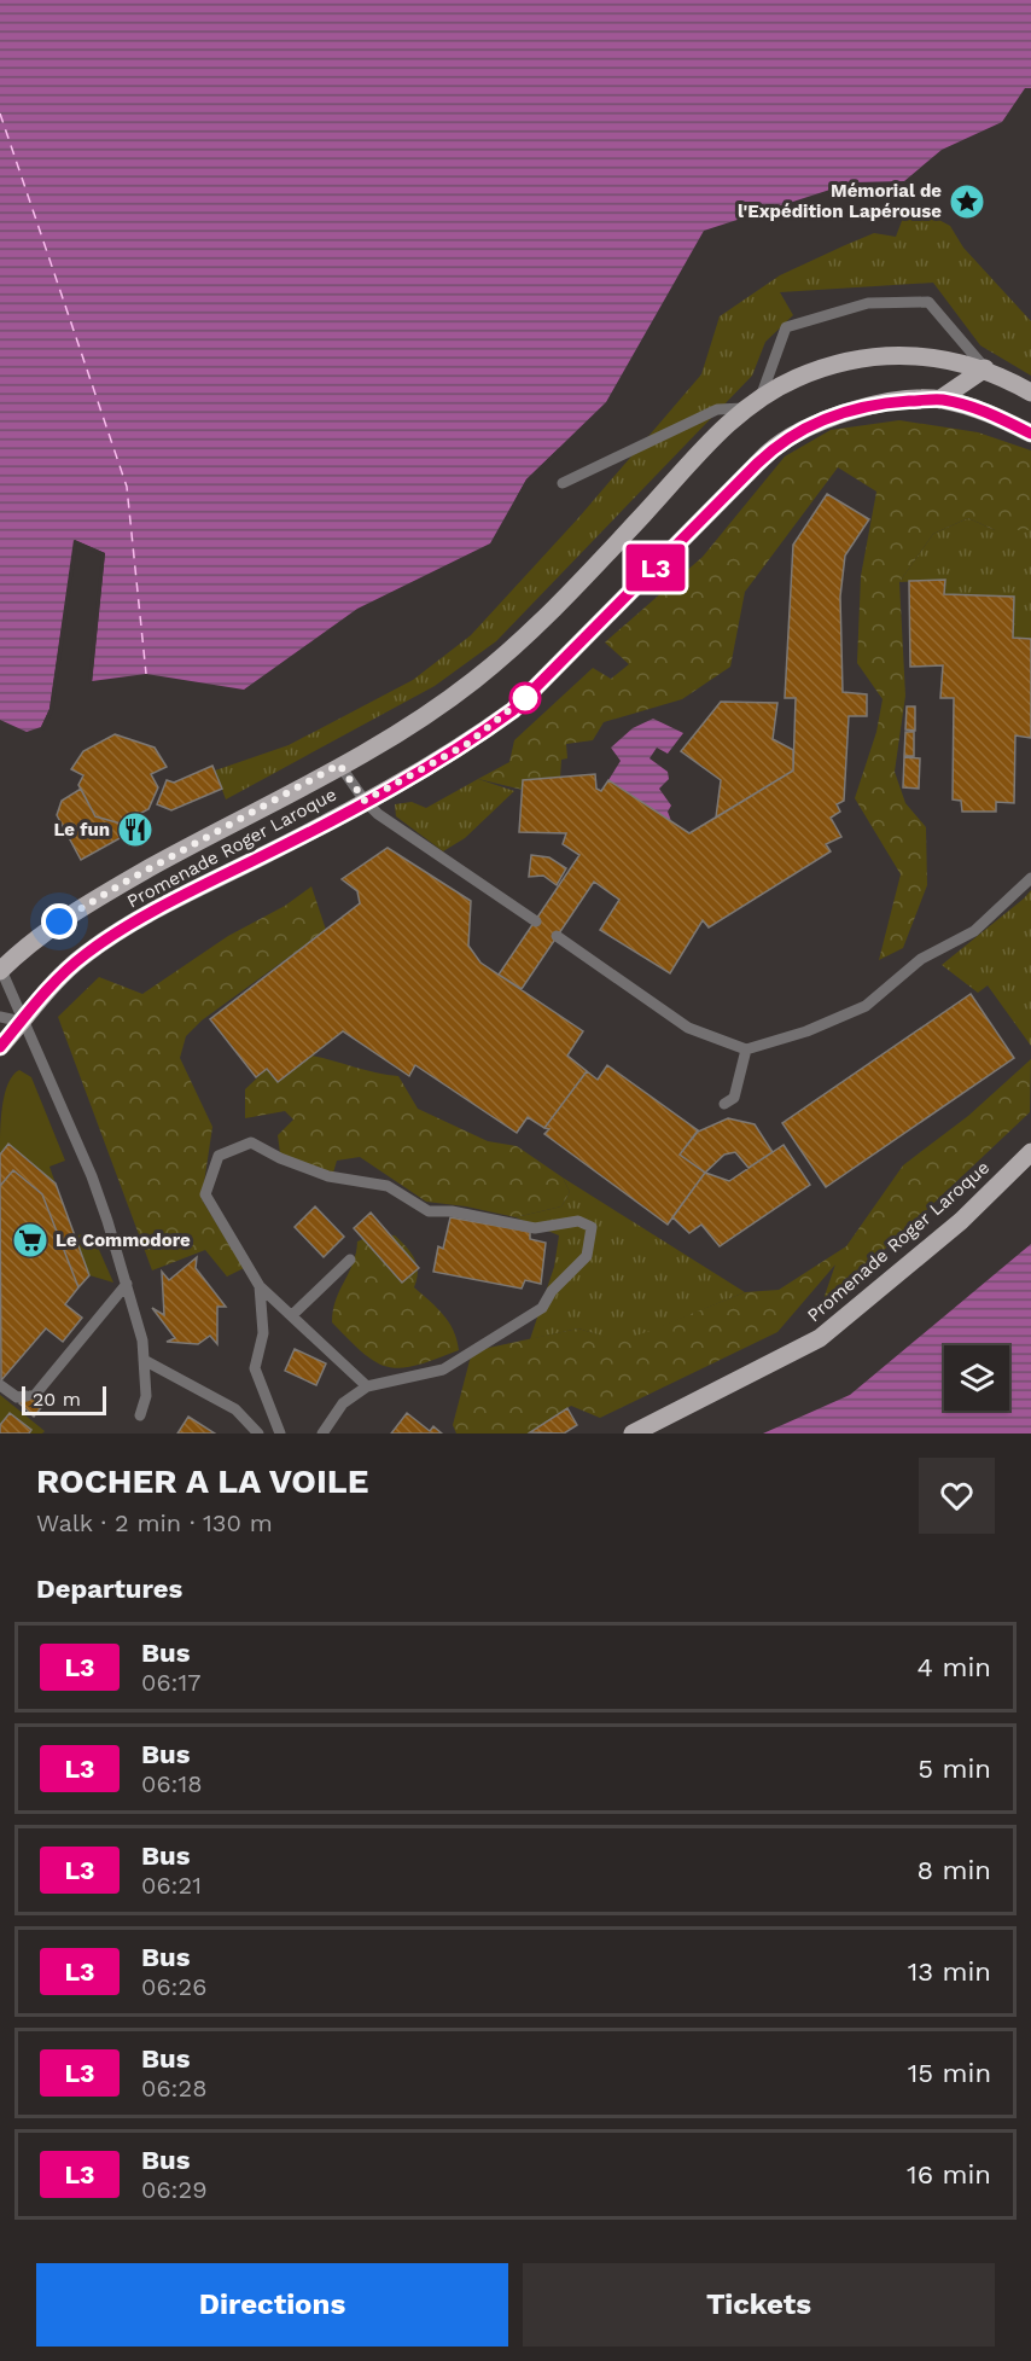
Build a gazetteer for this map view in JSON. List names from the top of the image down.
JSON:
{
  "streets": {
    "main road": ["Promenade Roger Laroque"]
  },
  "places": {
    "place": ["Mémorial de l'Expédition Lapérouse"],
    "restaurant": ["Le fun"],
    "supermarket": ["Le Commodore"]
  },
  "lines": ["bus line L3"],
  "scale_bar": "20 m",
  "page": {
    "on_map": "L3",
    "scale": "20 m",
    "heading": [
      ["ROCHER A LA VOILE", "Walk · 2 min · 130 m"],
      "Departures"
    ],
    "list": [
      {
        "mark": "L3",
        "name": "Bus",
        "note": "06:17",
        "value": "4 min"
      },
      {
        "mark": "L3",
        "name": "Bus",
        "note": "06:18",
        "value": "5 min"
      },
      {
        "mark": "L3",
        "name": "Bus",
        "note": "06:21",
        "value": "8 min"
      },
      {
        "mark": "L3",
        "name": "Bus",
        "note": "06:26",
        "value": "13 min"
      },
      {
        "mark": "L3",
        "name": "Bus",
        "note": "06:28",
        "value": "15 min"
      },
      {
        "mark": "L3",
        "name": "Bus",
        "note": "06:29",
        "value": "16 min"
      }
    ],
    "buttons": ["Directions", "Tickets"]
  }
}
